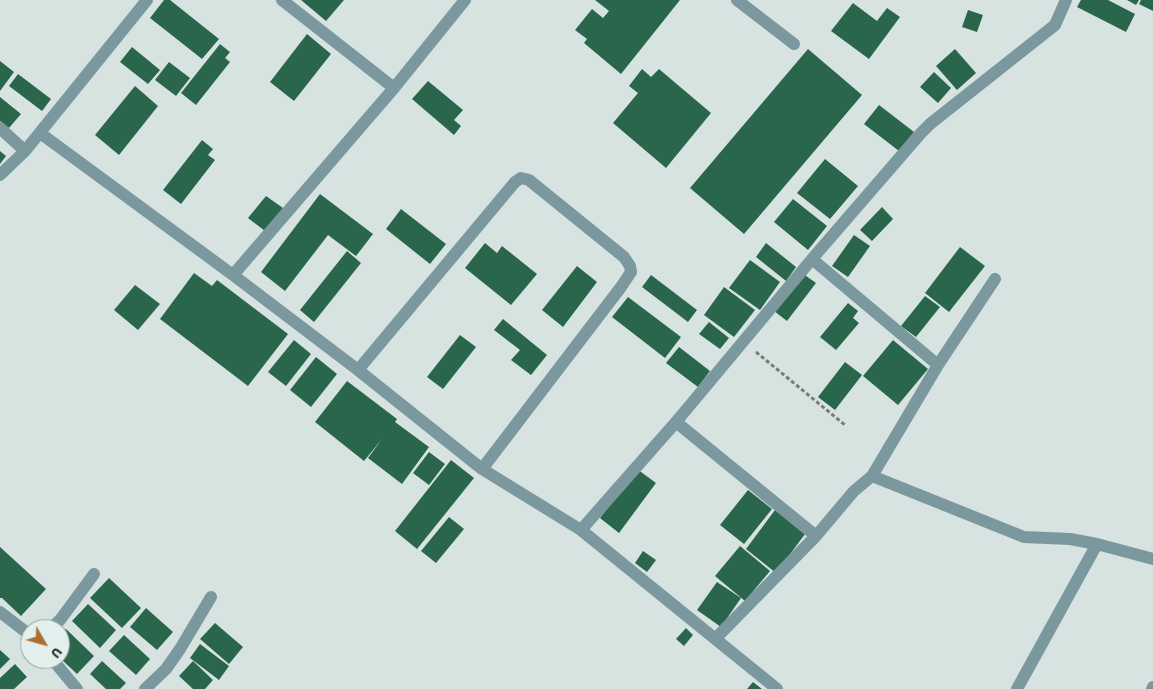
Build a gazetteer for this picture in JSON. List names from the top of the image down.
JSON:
{
  "north": "bottom right"
}
